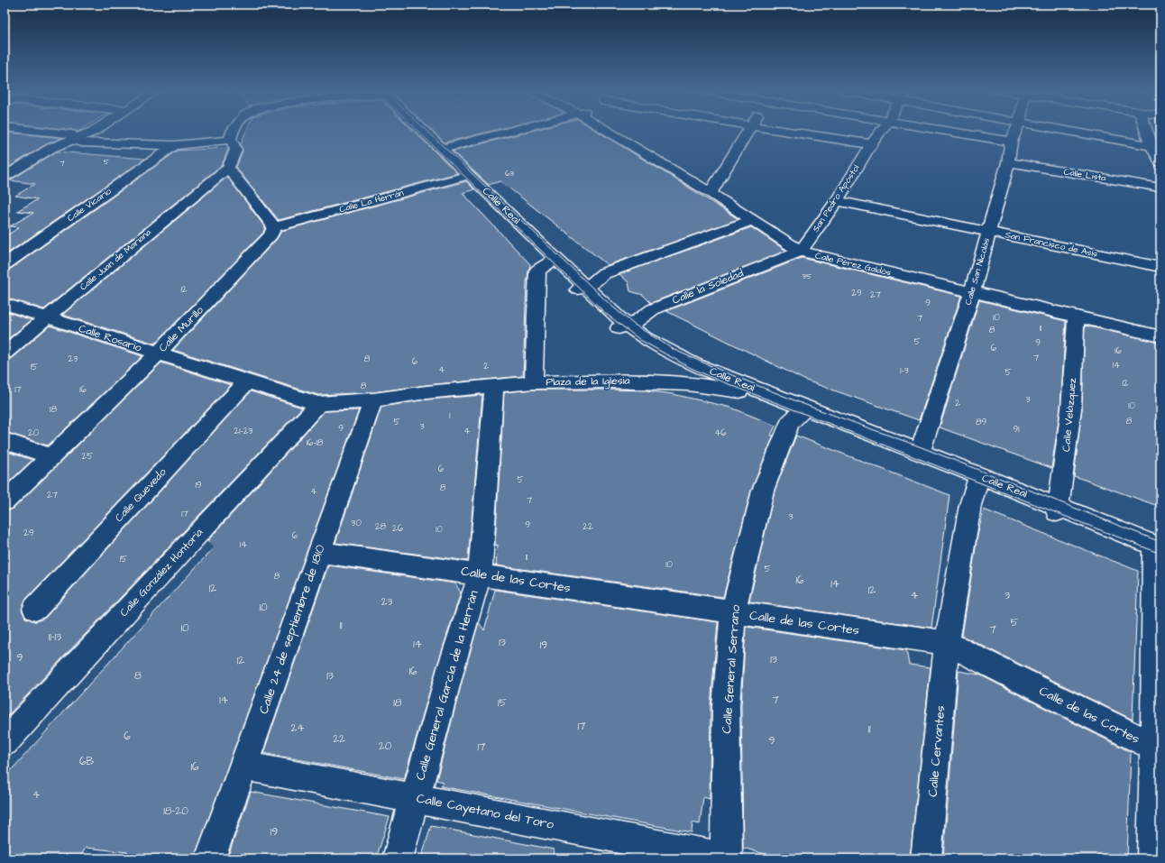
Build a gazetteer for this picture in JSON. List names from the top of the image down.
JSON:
{
  "streets": {
    "street": [
      "Calle Lista",
      "San Pedro Apóstol",
      "Calle La Herrán",
      "Calle Vicario",
      "Calle Real",
      "San Francisco de Asís",
      "Calle Juan de Mariana",
      "Calle Pérez Galdós",
      "Calle San Nicolás",
      "Calle la Soledad",
      "Calle Murillo",
      "Calle Rosario",
      "Plaza de la Iglesia",
      "Calle Velázquez",
      "Calle Quevedo",
      "Calle González Hontoria",
      "Calle de las Cortes",
      "Calle 24 de septiembre de 1810",
      "Calle General Serrano",
      "Calle General García de la Herrán",
      "Calle Cervantes",
      "Calle Cayetano del Toro"
    ]
  },
  "crossings": [
    ["Calle Lista", "Calle San Nicolás"],
    ["San Pedro Apóstol", "San Francisco de Asís"],
    ["San Pedro Apóstol", "Calle Pérez Galdós"],
    ["San Pedro Apóstol", "Calle la Soledad"],
    ["Calle La Herrán", "Calle Real"],
    ["Calle La Herrán", "Calle Murillo"],
    ["Calle Real", "Calle San Nicolás"],
    ["Calle Real", "Calle la Soledad"],
    ["Calle Real", "Plaza de la Iglesia"],
    ["Calle Real", "Calle Velázquez"],
    ["Calle Real", "Calle General Serrano"],
    ["Calle Real", "Calle Cervantes"],
    ["San Francisco de Asís", "Calle San Nicolás"],
    ["Calle Juan de Mariana", "Calle Rosario"],
    ["Calle Pérez Galdós", "Calle San Nicolás"],
    ["Calle Pérez Galdós", "Calle la Soledad"],
    ["Calle Pérez Galdós", "Calle Velázquez"],
    ["Calle Murillo", "Calle Rosario"],
    ["Calle Rosario", "Calle Quevedo"],
    ["Calle Rosario", "Calle González Hontoria"],
    ["Calle de las Cortes", "Calle 24 de septiembre de 1810"],
    ["Calle de las Cortes", "Calle General Serrano"],
    ["Calle de las Cortes", "Calle General García de la Herrán"],
    ["Calle de las Cortes", "Calle Cervantes"],
    ["Calle 24 de septiembre de 1810", "Calle Cayetano del Toro"],
    ["Calle General Serrano", "Calle Cayetano del Toro"],
    ["Calle General García de la Herrán", "Calle Cayetano del Toro"]
  ],
  "house_numbers": [
    "5",
    "7",
    "63",
    "35",
    "12",
    "29",
    "27",
    "9",
    "10",
    "7",
    "11",
    "8",
    "5",
    "9",
    "6",
    "16",
    "7",
    "23",
    "8",
    "6",
    "14",
    "2",
    "15",
    "4",
    "1-3",
    "5",
    "12",
    "8",
    "17",
    "16",
    "3",
    "2",
    "10",
    "18",
    "1",
    "8",
    "5",
    "89",
    "3",
    "9",
    "91",
    "21-23",
    "4",
    "20",
    "46",
    "16-18",
    "25",
    "6",
    "5",
    "19",
    "8",
    "4",
    "27",
    "7",
    "17",
    "3",
    "30",
    "9",
    "28",
    "22",
    "26",
    "10",
    "29",
    "6",
    "14",
    "11",
    "15",
    "10",
    "5",
    "8",
    "16",
    "14",
    "12",
    "12",
    "4",
    "3",
    "23",
    "10",
    "5",
    "11",
    "10",
    "7",
    "11-13",
    "13",
    "14",
    "19",
    "9",
    "13",
    "12",
    "16",
    "8",
    "13",
    "14",
    "7",
    "18",
    "15",
    "17",
    "24",
    "11",
    "6",
    "22",
    "9",
    "20",
    "17",
    "6B",
    "16",
    "4",
    "18-20",
    "19"
  ]
}
